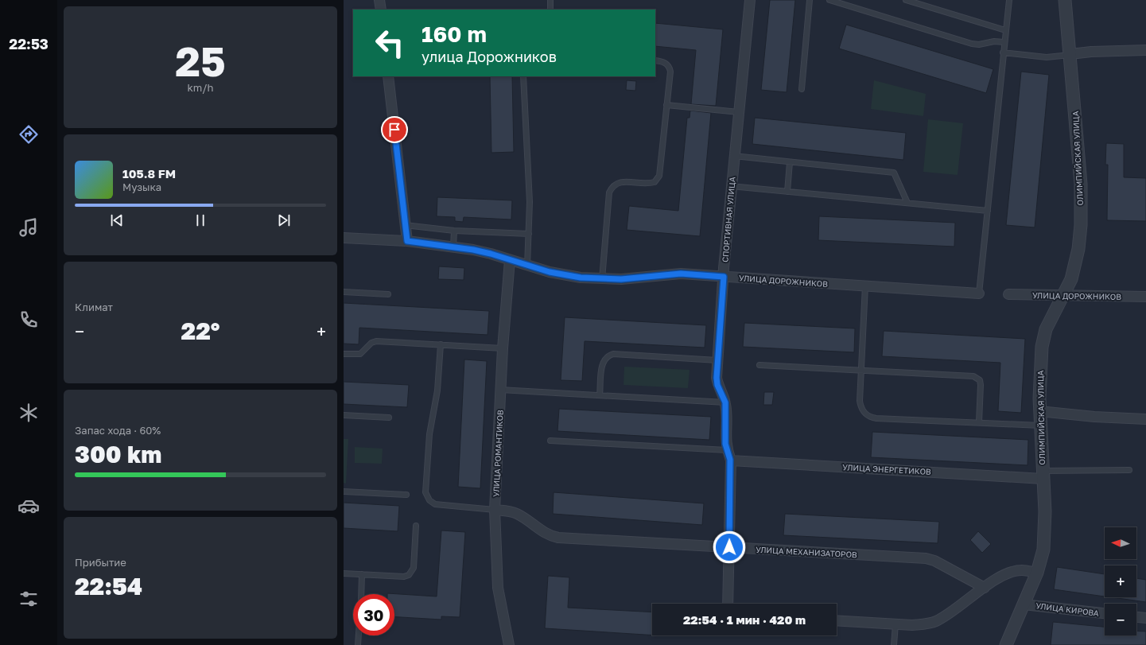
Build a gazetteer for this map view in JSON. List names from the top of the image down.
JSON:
{
  "streets": {
    "street": [
      "ОЛИМПИЙСКАЯ УЛИЦА",
      "СПОРТИВНАЯ УЛИЦА",
      "УЛИЦА ДОРОЖНИКОВ",
      "УЛИЦА РОМАНТИКОВ",
      "УЛИЦА ЭНЕРГЕТИКОВ",
      "УЛИЦА МЕХАНИЗАТОРОВ",
      "УЛИЦА КИРОВА"
    ]
  },
  "crossings": [
    ["ОЛИМПИЙСКАЯ УЛИЦА", "УЛИЦА ДОРОЖНИКОВ"],
    ["ОЛИМПИЙСКАЯ УЛИЦА", "УЛИЦА ЭНЕРГЕТИКОВ"],
    ["ОЛИМПИЙСКАЯ УЛИЦА", "УЛИЦА КИРОВА"],
    ["СПОРТИВНАЯ УЛИЦА", "УЛИЦА ДОРОЖНИКОВ"],
    ["СПОРТИВНАЯ УЛИЦА", "УЛИЦА ЭНЕРГЕТИКОВ"],
    ["СПОРТИВНАЯ УЛИЦА", "УЛИЦА МЕХАНИЗАТОРОВ"],
    ["УЛИЦА ДОРОЖНИКОВ", "УЛИЦА РОМАНТИКОВ"],
    ["УЛИЦА РОМАНТИКОВ", "УЛИЦА МЕХАНИЗАТОРОВ"]
  ],
  "north": "left",
  "page": {
    "tabs": "22:53",
    "tile": [
      ["25", "km/h"],
      "Климат",
      ["Запас хода · 60%", "300 km"],
      ["Прибытие", "22:54"]
    ],
    "turn": ["160 m", "улица Дорожников"],
    "song": ["105.8 FM", "Музыка"],
    "heat": ["−", "22°", "+"],
    "map_buttons": ["+", "−"],
    "limit": "30",
    "trip": "22:54 · 1 мин · 420 m"
  }
}
